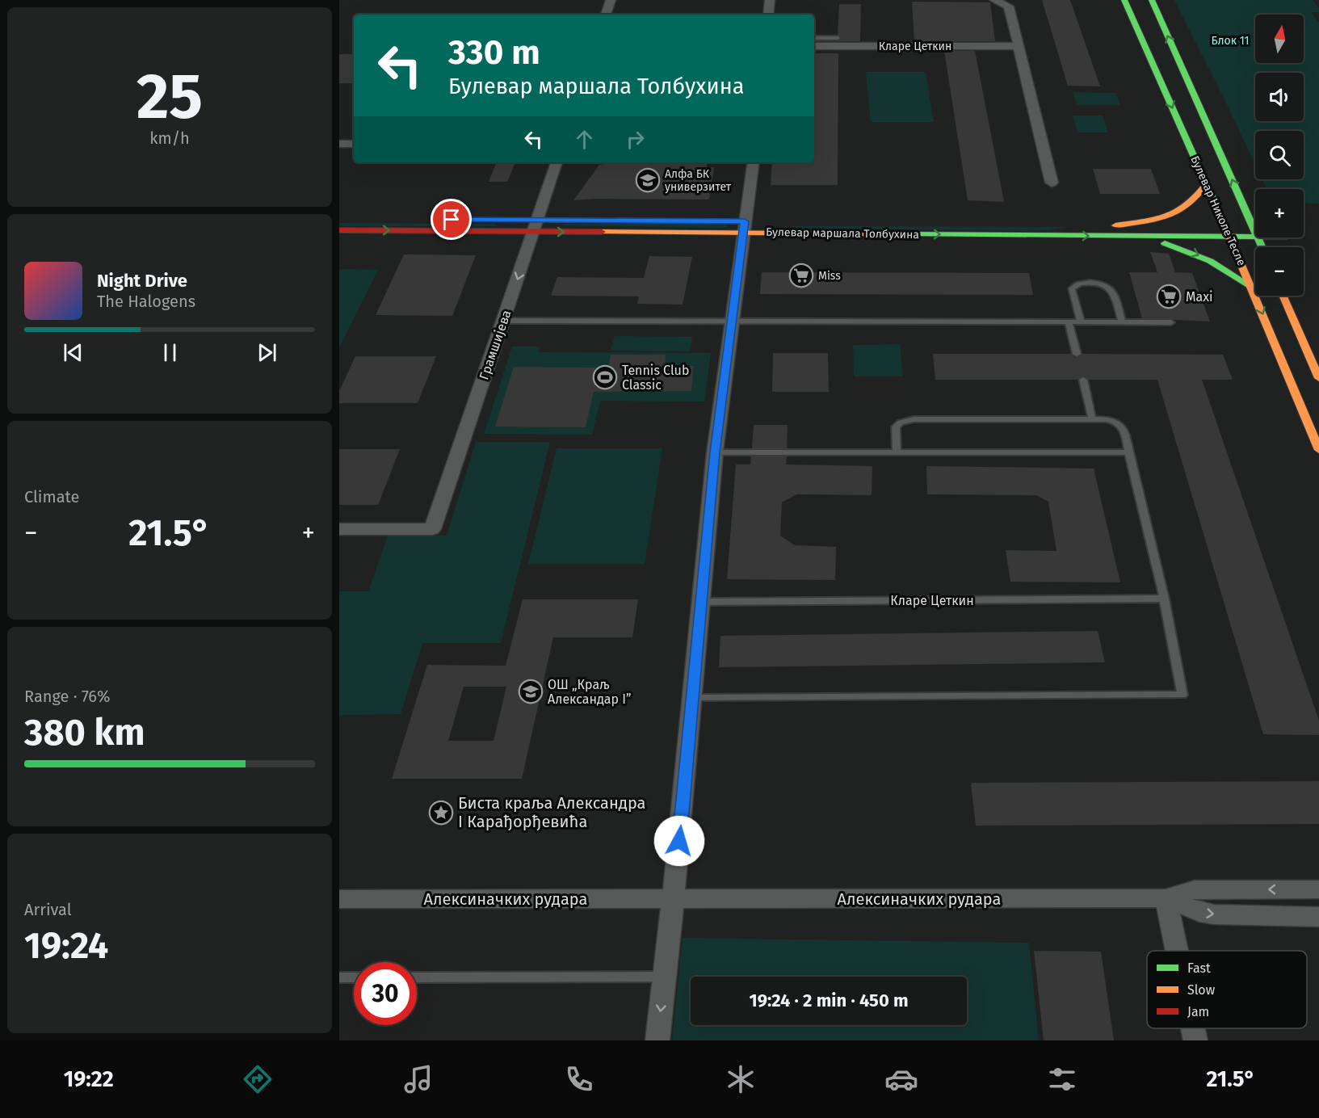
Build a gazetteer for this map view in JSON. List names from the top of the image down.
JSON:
{
  "streets": {
    "main road": ["Булевар Николе Тесле", "Булевар маршала Толбухина"],
    "street": ["Кларе Цеткин", "Грамшијева", "Алексиначких рудара"]
  },
  "crossings": [
    ["Булевар Николе Тесле", "Булевар маршала Толбухина"],
    ["Булевар маршала Толбухина", "Грамшијева"]
  ],
  "parks": ["Блок 11"],
  "places": {
    "school or university": ["Алфа БК универзитет", "ОШ „Краљ Александар I”"],
    "supermarket": ["Miss", "Maxi"],
    "sports": ["Tennis Club Classic"],
    "place": ["Биста краља Александра I Карађорђевића"]
  },
  "legend": ["Fast", "Slow", "Jam"],
  "north": "top",
  "page": {
    "tile": [
      ["25", "km/h"],
      "Climate",
      ["Range · 76%", "380 km"],
      ["Arrival", "19:24"]
    ],
    "map_buttons": ["+", "−"],
    "turn": ["330 m", "Булевар маршала Толбухина"],
    "song": ["Night Drive", "The Halogens"],
    "heat": ["−", "21.5°", "+"],
    "limit": "30",
    "trip": "19:24 · 2 min · 450 m",
    "tabs": ["19:22", "21.5°"]
  }
}
